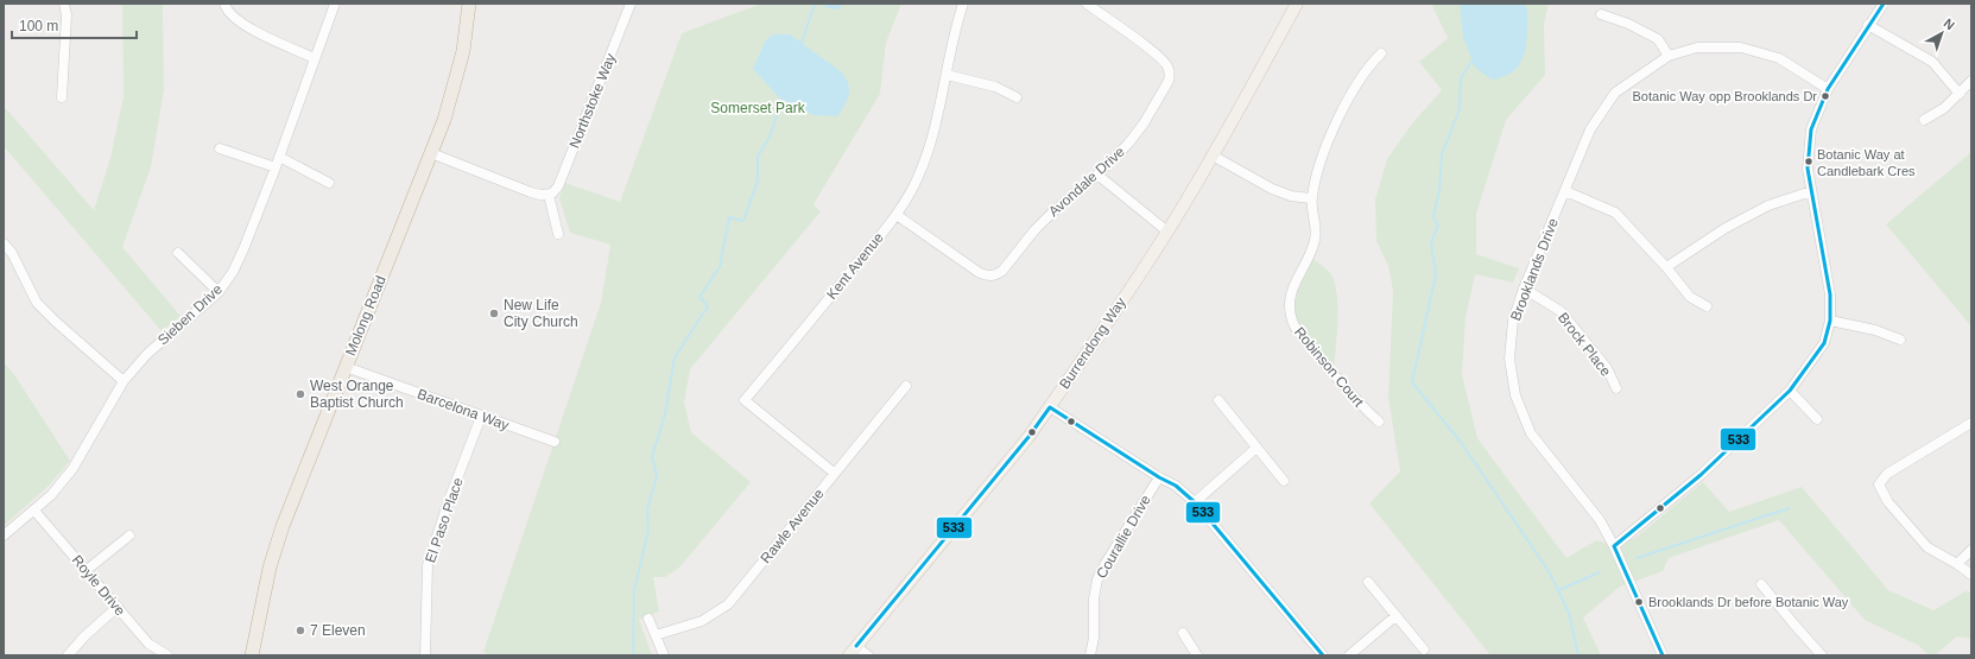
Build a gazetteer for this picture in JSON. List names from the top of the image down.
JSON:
{
  "streets": {
    "highway": ["Molong Road"],
    "main road": ["Burrendong Way"],
    "street": [
      "Northstoke Way",
      "Avondale Drive",
      "Kent Avenue",
      "Brooklands Drive",
      "Sieben Drive",
      "Brock Place",
      "Robinson Court",
      "Barcelona Way",
      "El Paso Place",
      "Rawle Avenue",
      "Courallie Drive",
      "Royle Drive"
    ]
  },
  "crossings": [
    ["Avondale Drive", "Kent Avenue"],
    ["Kent Avenue", "Rawle Avenue"],
    ["Brooklands Drive", "Brock Place"],
    ["Sieben Drive", "Royle Drive"],
    ["Molong Road", "Barcelona Way"],
    ["Barcelona Way", "El Paso Place"]
  ],
  "parks": ["Somerset Park"],
  "places": [
    "Botanic Way opp Brooklands Dr",
    "Botanic Way at Candlebark Cres",
    "New Life City Church",
    "West Orange Baptist Church",
    "Brooklands Dr before Botanic Way",
    "7 Eleven"
  ],
  "lines": ["transit line 533"],
  "scale_bar": "100 m",
  "north": "top right"
}
